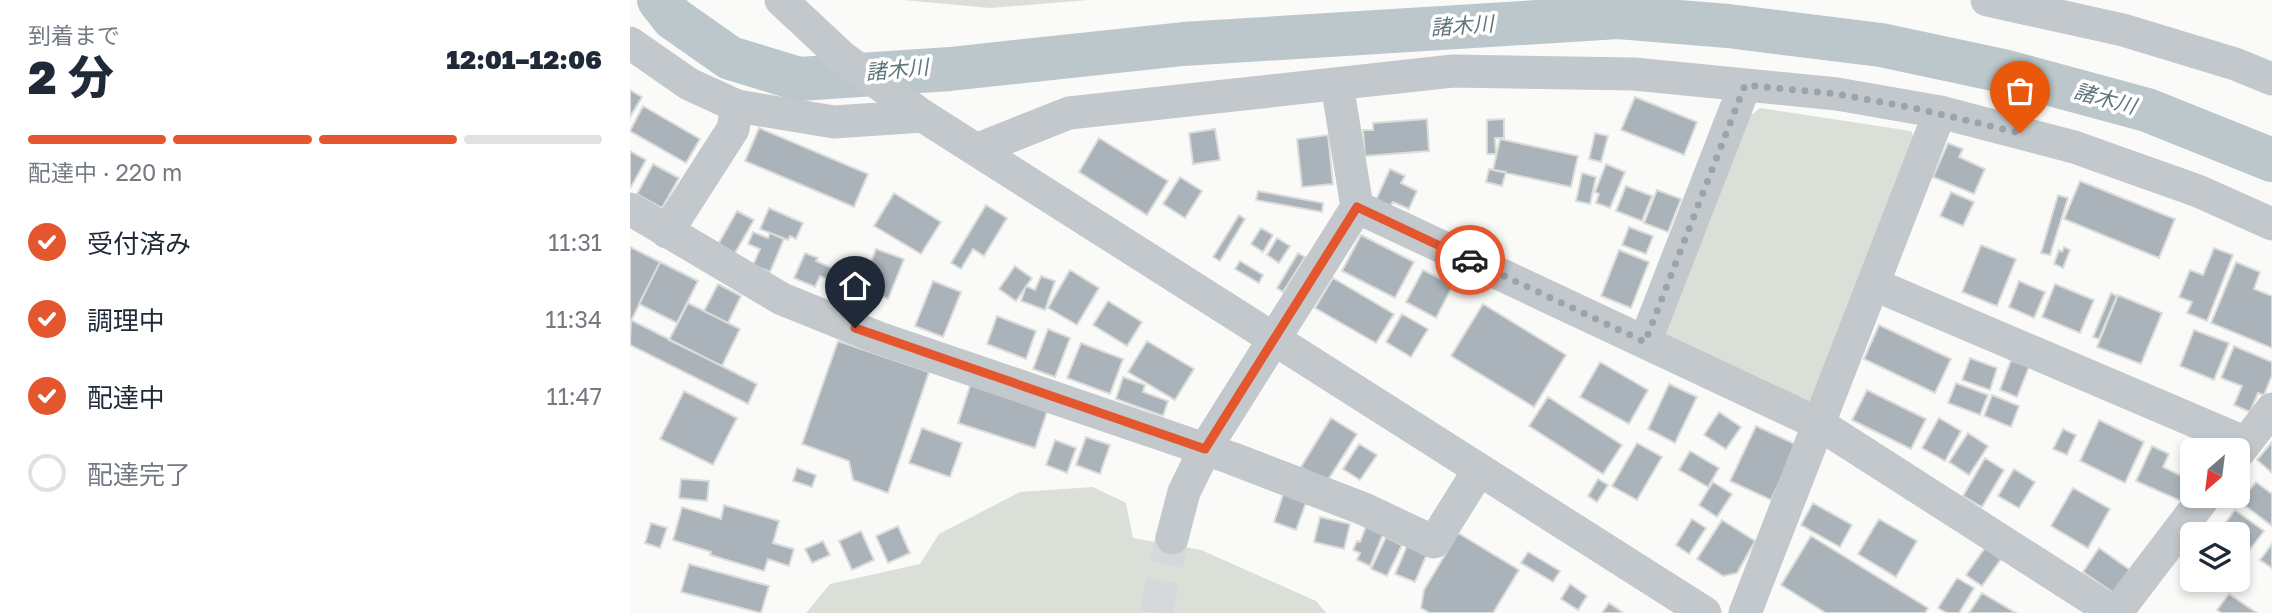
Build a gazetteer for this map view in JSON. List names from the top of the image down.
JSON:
{
  "water": ["諸木川"],
  "north": "bottom left",
  "page": {
    "heading": ["2 分", "到着まで", "12:01–12:06"],
    "bar": "配達中 · 220 m",
    "list": [
      ["受付済み", "11:31"],
      ["調理中", "11:34"],
      ["配達中", "11:47"],
      "配達完了"
    ]
  }
}
